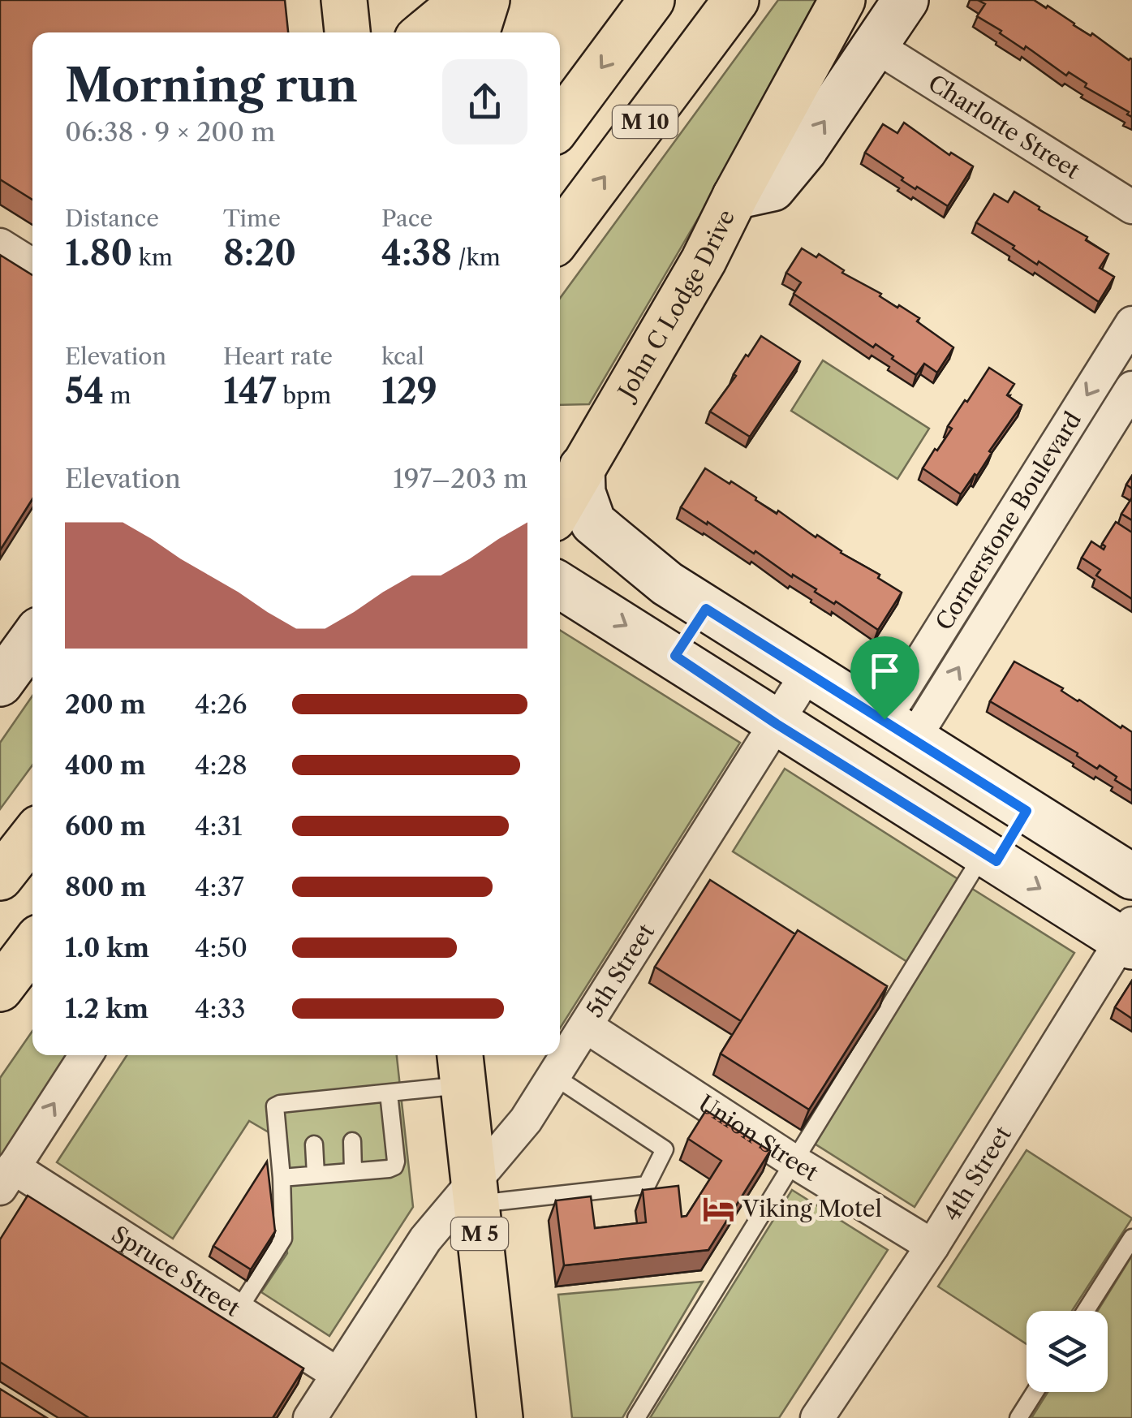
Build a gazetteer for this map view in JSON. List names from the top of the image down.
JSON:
{
  "streets": {
    "main road": ["M 10", "John C Lodge Drive", "M 5"],
    "street": [
      "Charlotte Street",
      "Cornerstone Boulevard",
      "5th Street",
      "Union Street",
      "4th Street",
      "Spruce Street"
    ]
  },
  "crossings": [
    ["Charlotte Street", "John C Lodge Drive"],
    ["5th Street", "Union Street"],
    ["5th Street", "M 5"],
    ["5th Street", "Spruce Street"],
    ["Union Street", "4th Street"]
  ],
  "places": {
    "hotel": ["Viking Motel"]
  },
  "page": {
    "heading": ["Morning run", "06:38 · 9 × 200 m"],
    "stats": [
      ["Distance", "1.80 km"],
      ["Time", "8:20"],
      ["Pace", "4:38 /km"],
      ["Elevation", "54 m"],
      ["Heart rate", "147 bpm"],
      ["kcal", "129"]
    ],
    "chart": ["Elevation", "197–203 m"],
    "list": [
      {
        "name": "200 m",
        "note": "4:26"
      },
      {
        "name": "400 m",
        "note": "4:28"
      },
      {
        "name": "600 m",
        "note": "4:31"
      },
      {
        "name": "800 m",
        "note": "4:37"
      },
      {
        "name": "1.0 km",
        "note": "4:50"
      },
      {
        "name": "1.2 km",
        "note": "4:33"
      }
    ]
  }
}
